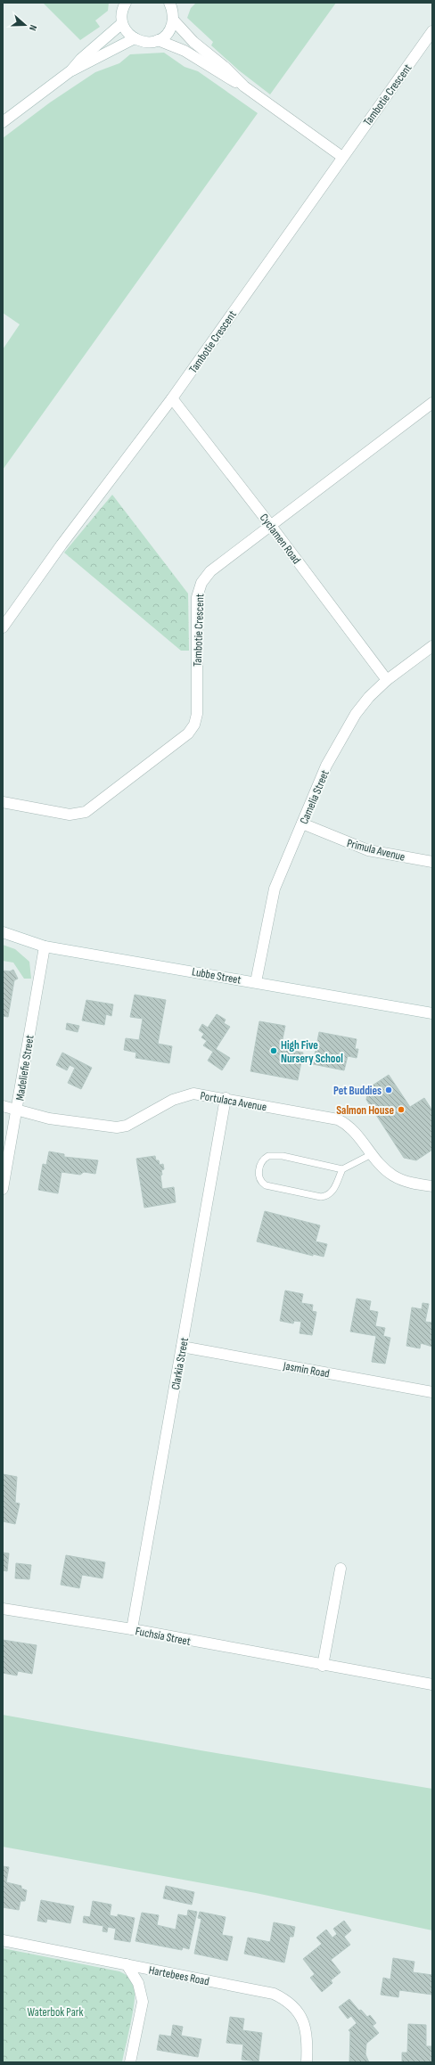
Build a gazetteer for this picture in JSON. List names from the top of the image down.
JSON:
{
  "streets": {
    "street": [
      "Tambotie Crescent",
      "Cyclamen Road",
      "Camelia Street",
      "Primula Avenue",
      "Lubbe Street",
      "Madeliefie Street",
      "Portulaca Avenue",
      "Clarkia Street",
      "Jasmin Road",
      "Fuchsia Street",
      "Hartebees Road"
    ]
  },
  "crossings": [
    ["Tambotie Crescent", "Cyclamen Road"],
    ["Cyclamen Road", "Camelia Street"],
    ["Camelia Street", "Primula Avenue"],
    ["Camelia Street", "Lubbe Street"],
    ["Lubbe Street", "Madeliefie Street"],
    ["Madeliefie Street", "Portulaca Avenue"],
    ["Portulaca Avenue", "Clarkia Street"],
    ["Clarkia Street", "Jasmin Road"],
    ["Clarkia Street", "Fuchsia Street"]
  ],
  "parks": ["Waterbok Park"],
  "places": ["High Five Nursery School", "Pet Buddies", "Salmon House"],
  "north": "right"
}
